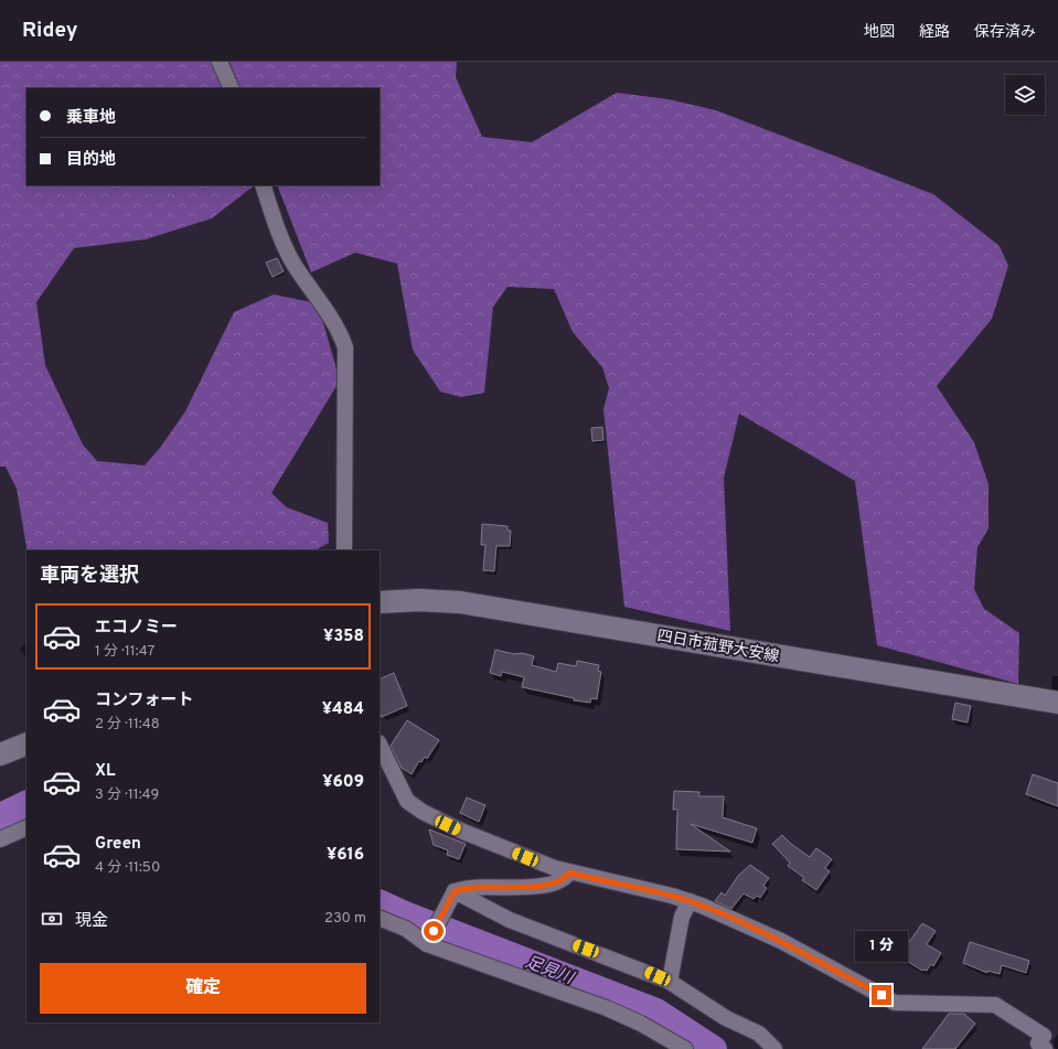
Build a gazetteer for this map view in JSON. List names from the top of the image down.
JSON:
{
  "streets": {
    "main road": ["四日市菰野大安線"]
  },
  "water": ["足見川"],
  "page": {
    "header": "Ridey",
    "nav": ["地図", "経路", "保存済み"],
    "banner": ["乗車地", "目的地"],
    "heading": "車両を選択",
    "list": [
      {
        "name": "エコノミー",
        "note": "1 分 · 11:47",
        "value": "¥358"
      },
      {
        "name": "コンフォート",
        "note": "2 分 · 11:48",
        "value": "¥484"
      },
      {
        "name": "XL",
        "note": "3 分 · 11:49",
        "value": "¥609"
      },
      {
        "name": "Green",
        "note": "4 分 · 11:50",
        "value": "¥616"
      }
    ],
    "pay": ["現金", "230 m"],
    "bubble": "1 分",
    "buttons": "確定"
  }
}
